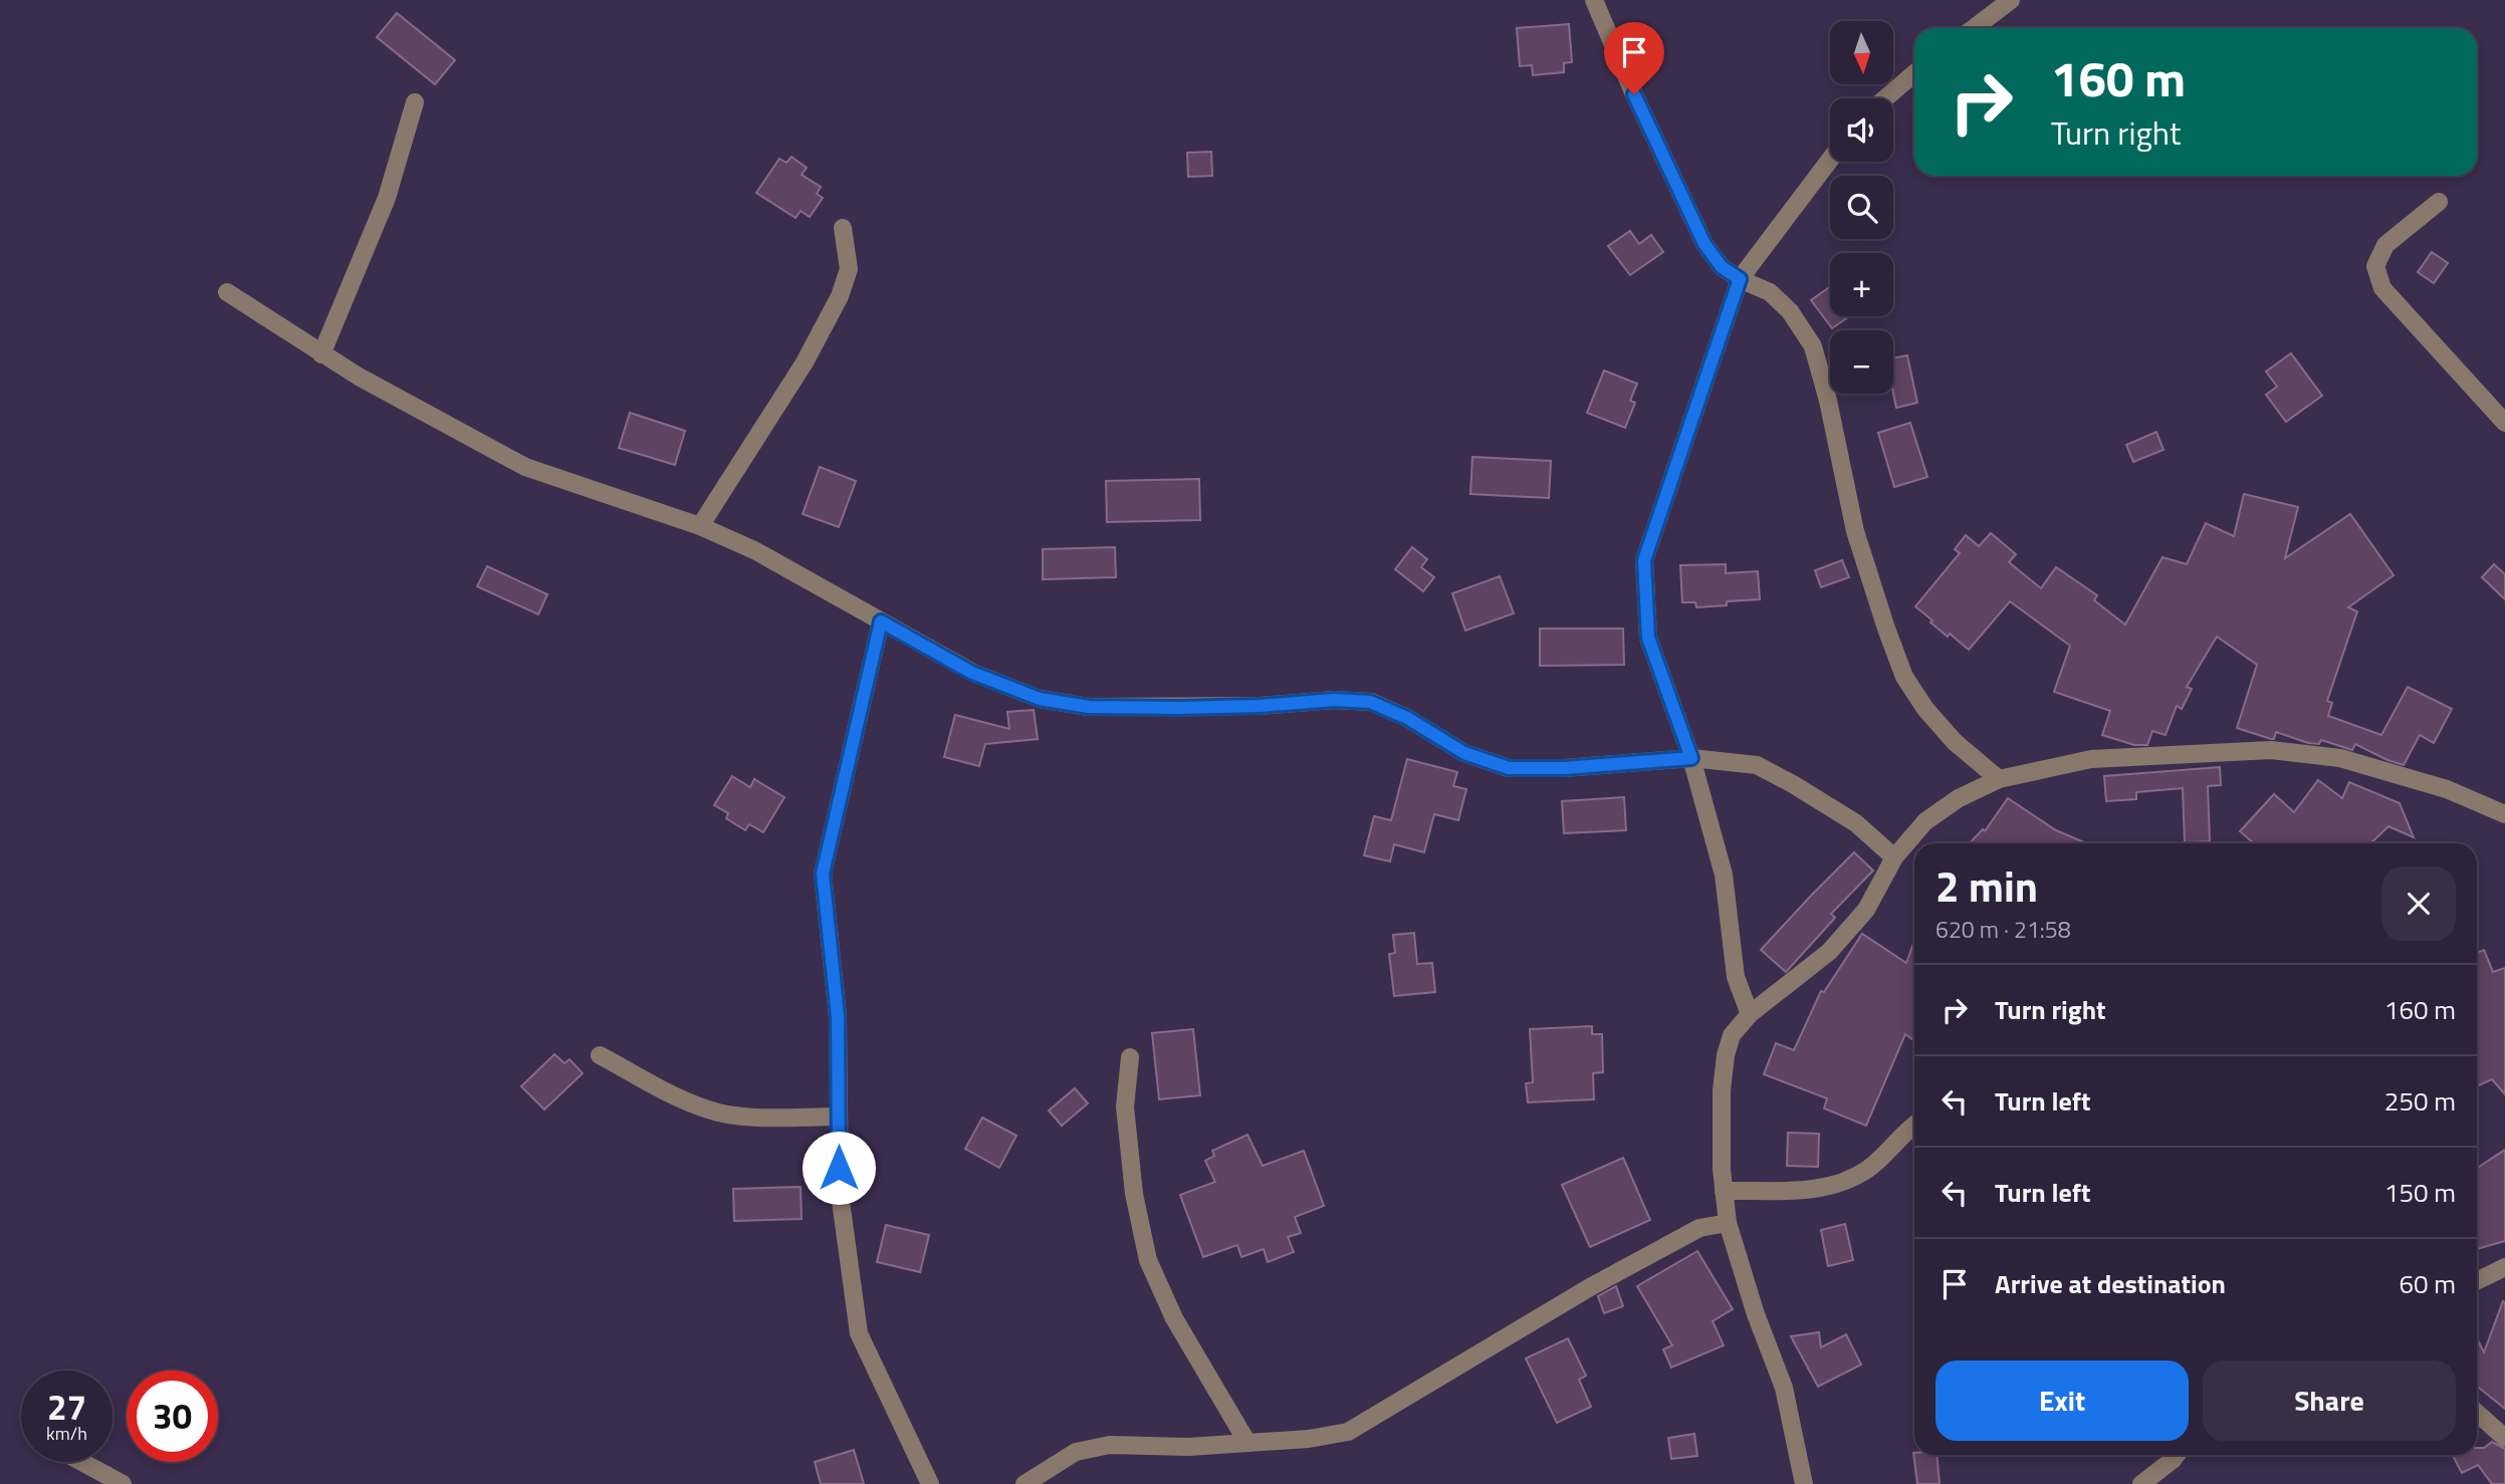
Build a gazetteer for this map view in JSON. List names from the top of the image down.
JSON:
{
  "north": "bottom",
  "page": {
    "map_buttons": ["+", "−"],
    "turn": ["160 m", "Turn right"],
    "heading": ["2 min", "620 m · 21:58"],
    "list": [
      {
        "name": "Turn right",
        "value": "160 m"
      },
      {
        "name": "Turn left",
        "value": "250 m"
      },
      {
        "name": "Turn left",
        "value": "150 m"
      },
      {
        "name": "Arrive at destination",
        "value": "60 m"
      }
    ],
    "buttons": ["Exit", "Share"],
    "speed": "27 km/h",
    "limit": "30"
  }
}
